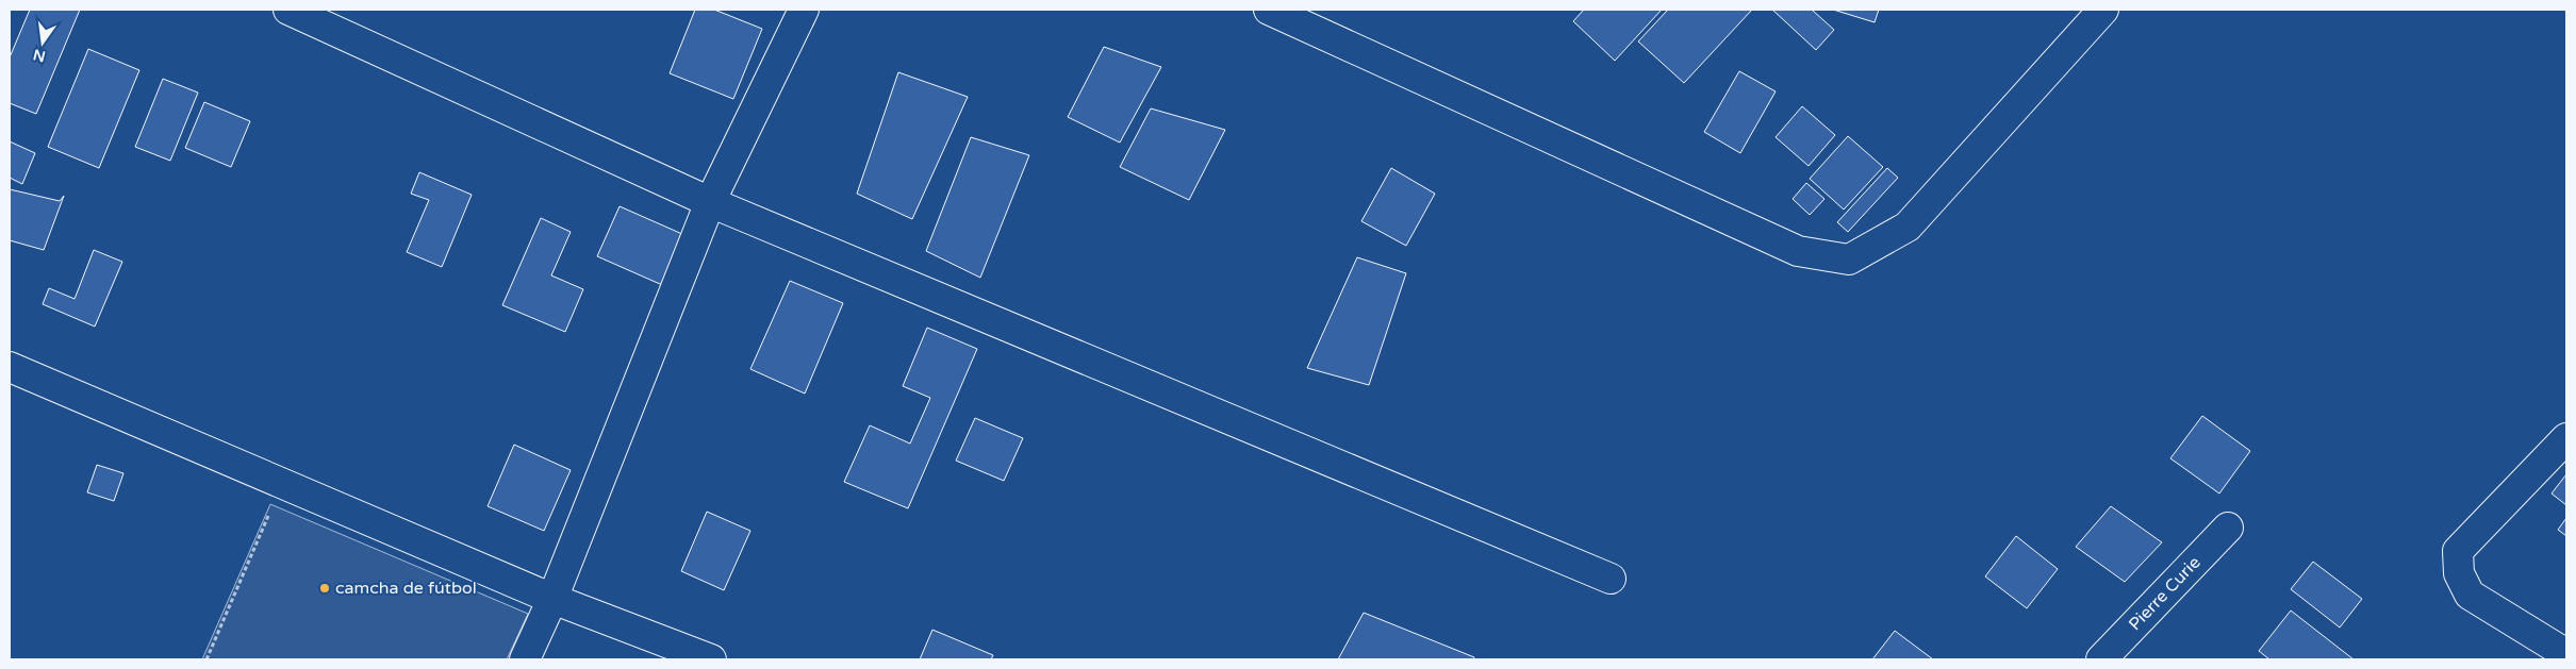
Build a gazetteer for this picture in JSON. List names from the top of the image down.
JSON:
{
  "streets": {
    "street": ["Pierre Curie"]
  },
  "places": ["camcha de fútbol"],
  "north": "bottom"
}
